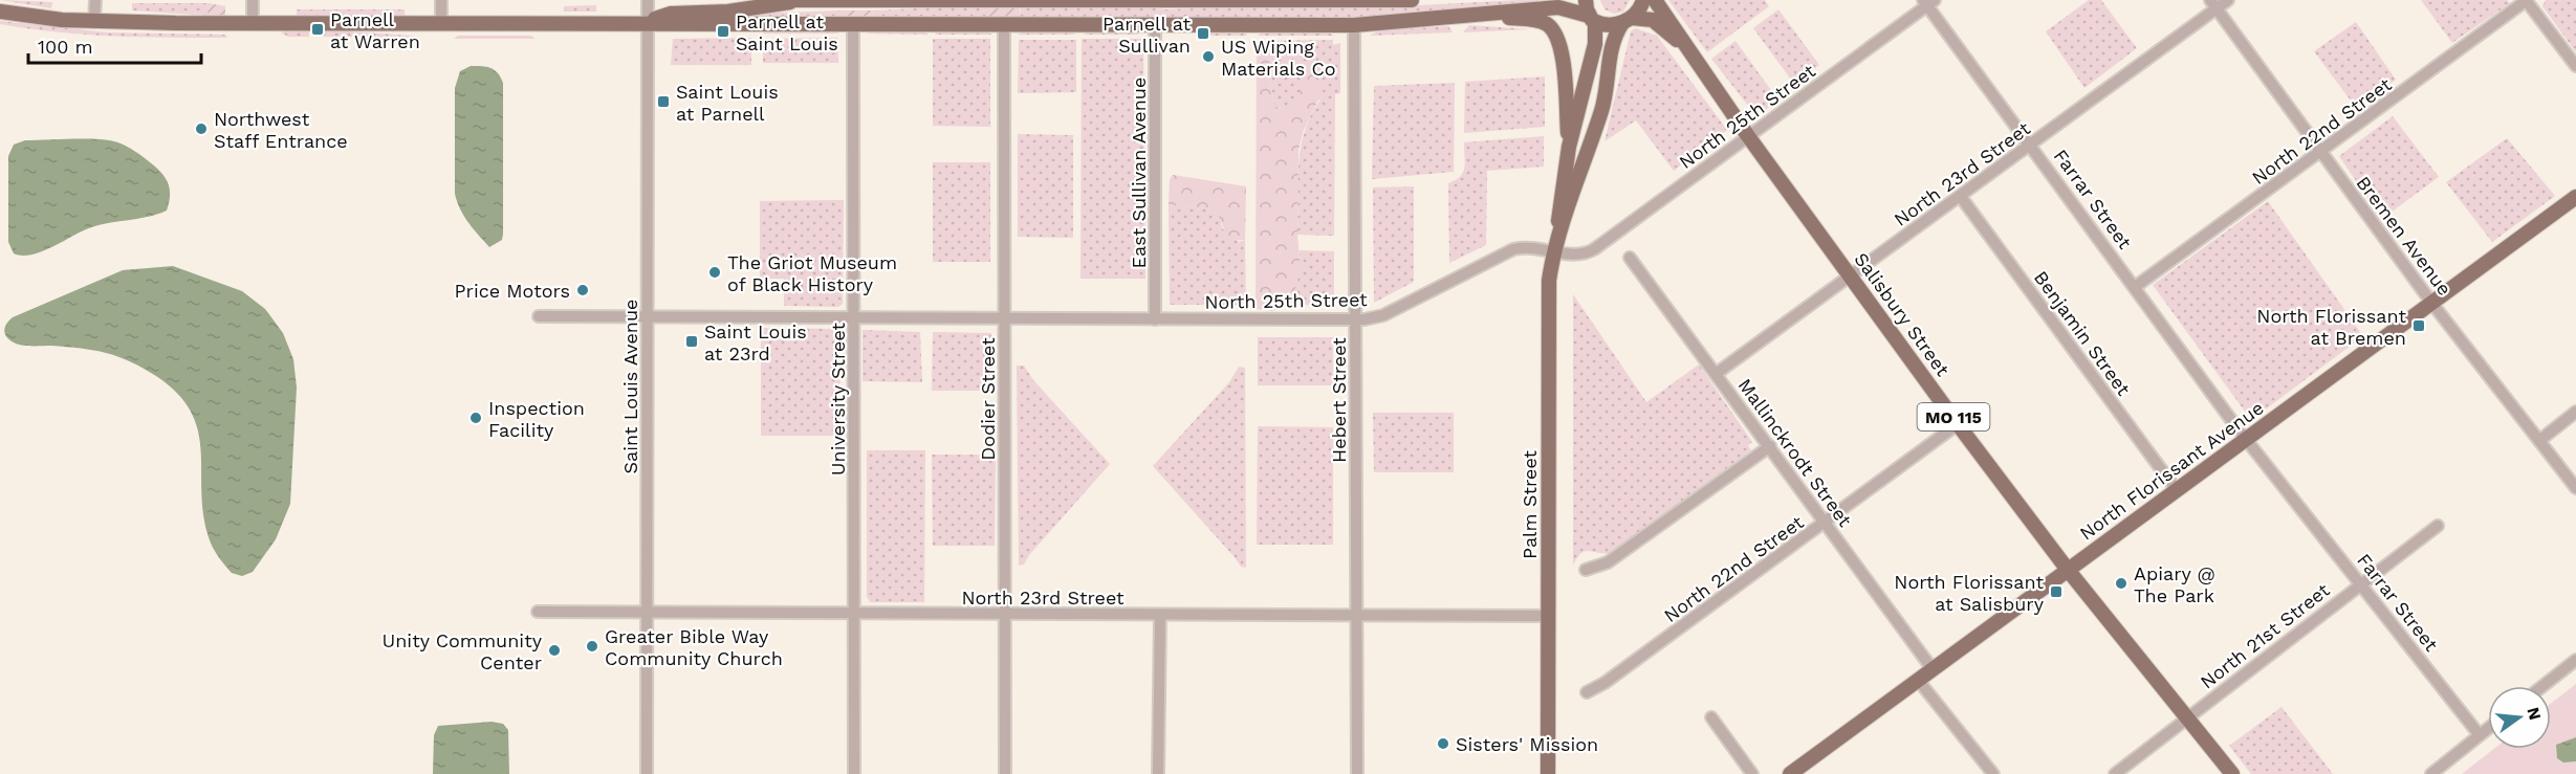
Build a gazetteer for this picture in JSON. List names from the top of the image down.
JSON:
{
  "streets": {
    "main road": [
      "Salisbury Street",
      "MO 115",
      "North Florissant Avenue",
      "Palm Street"
    ],
    "street": [
      "North 25th Street",
      "North 22nd Street",
      "East Sullivan Avenue",
      "North 23rd Street",
      "Farrar Street",
      "Bremen Avenue",
      "Benjamin Street",
      "Saint Louis Avenue",
      "University Street",
      "Dodier Street",
      "Hebert Street",
      "Mallinckrodt Street",
      "North 21st Street"
    ]
  },
  "crossings": [
    ["North 25th Street", "East Sullivan Avenue"],
    ["North 25th Street", "Farrar Street"],
    ["North 25th Street", "Salisbury Street"],
    ["North 25th Street", "Saint Louis Avenue"],
    ["North 25th Street", "University Street"],
    ["North 25th Street", "Dodier Street"],
    ["North 25th Street", "Hebert Street"],
    ["North 25th Street", "Palm Street"],
    ["North 22nd Street", "Farrar Street"],
    ["North 22nd Street", "Bremen Avenue"],
    ["North 22nd Street", "Salisbury Street"],
    ["North 22nd Street", "Mallinckrodt Street"],
    ["North 23rd Street", "Farrar Street"],
    ["North 23rd Street", "Bremen Avenue"],
    ["North 23rd Street", "Salisbury Street"],
    ["North 23rd Street", "Benjamin Street"],
    ["North 23rd Street", "Saint Louis Avenue"],
    ["North 23rd Street", "University Street"],
    ["North 23rd Street", "Dodier Street"],
    ["North 23rd Street", "Hebert Street"],
    ["North 23rd Street", "Mallinckrodt Street"],
    ["North 23rd Street", "Palm Street"],
    ["Farrar Street", "North Florissant Avenue"],
    ["Farrar Street", "North 21st Street"],
    ["Bremen Avenue", "North Florissant Avenue"],
    ["Salisbury Street", "North Florissant Avenue"],
    ["Salisbury Street", "North 21st Street"],
    ["Benjamin Street", "North Florissant Avenue"],
    ["Mallinckrodt Street", "North Florissant Avenue"]
  ],
  "places": {
    "transit": [
      "Parnell at Warren",
      "Parnell at Saint Louis",
      "Parnell at Sullivan",
      "Saint Louis at Parnell",
      "North Florissant at Bremen",
      "Saint Louis at 23rd",
      "North Florissant at Salisbury"
    ],
    "other": [
      "US Wiping Materials Co",
      "Northwest Staff Entrance",
      "The Griot Museum of Black History",
      "Price Motors",
      "Inspection Facility",
      "Apiary @ The Park",
      "Greater Bible Way Community Church",
      "Unity Community Center",
      "Sisters' Mission"
    ]
  },
  "scale_bar": "100 m",
  "north": "right"
}
